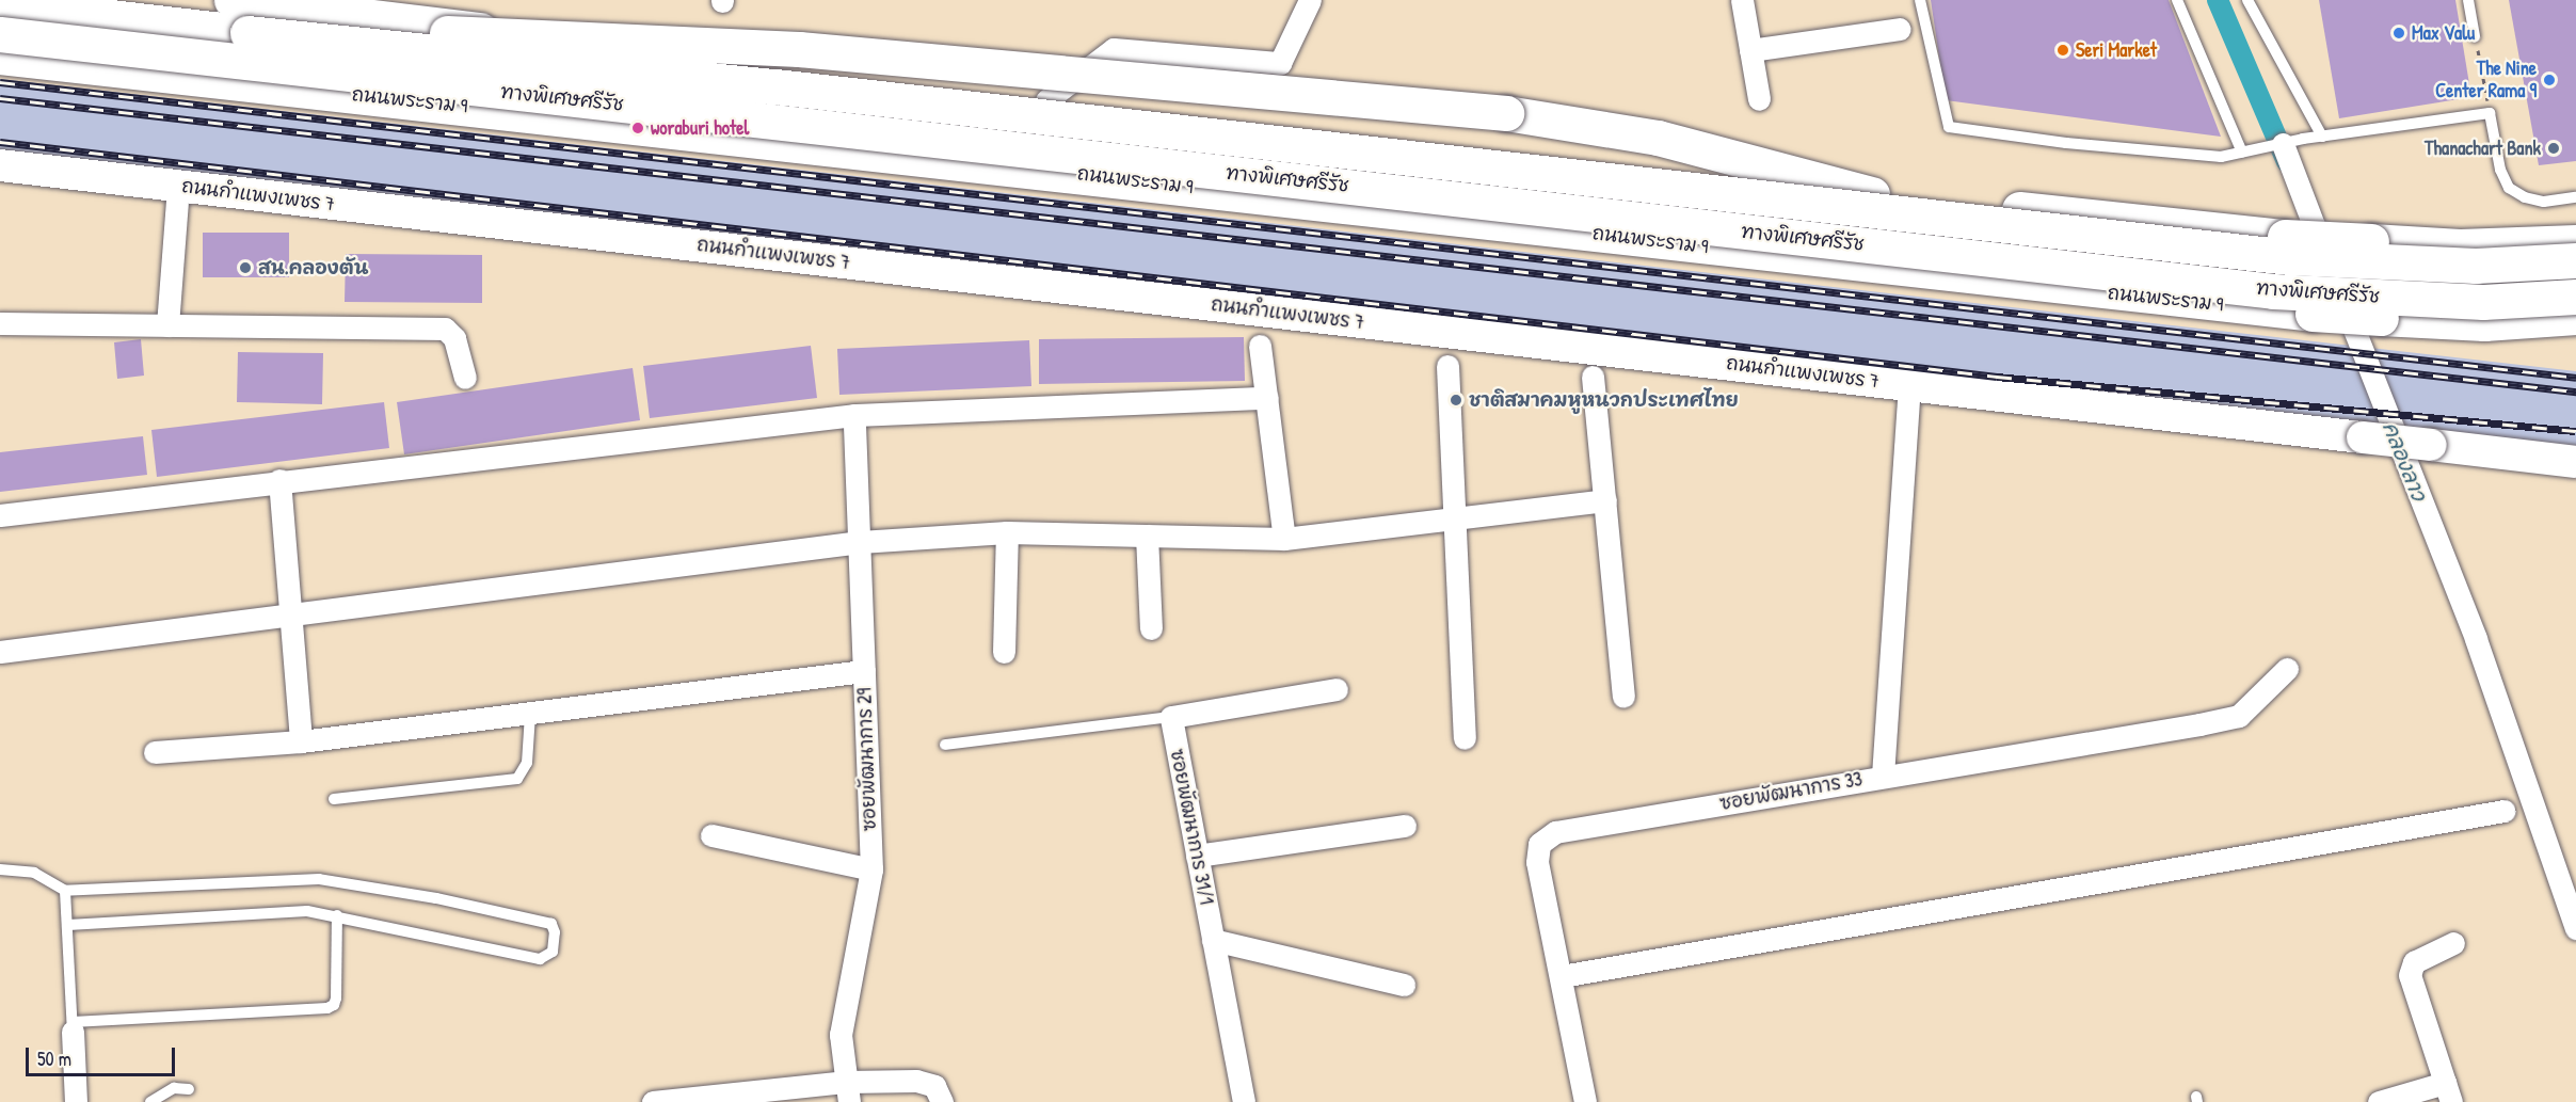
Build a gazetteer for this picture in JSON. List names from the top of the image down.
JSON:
{
  "streets": {
    "main road": ["ทางพิเศษศรีรัช", "ถนนพระราม 9"],
    "street": [
      "ถนนกำแพงเพชร 7",
      "ซอยพัฒนาการ 29",
      "ซอยพัฒนาการ 33",
      "ซอยพัฒนาการ 31/1"
    ]
  },
  "water": ["คลองลาว"],
  "places": [
    "Max Valu",
    "Seri Market",
    "The Nine Center Rama 9",
    "woraburi hotel",
    "Thanachart Bank",
    "สน.คลองตัน",
    "ชาติสมาคมหูหนวกประเทศไทย"
  ],
  "scale_bar": "50 m"
}
